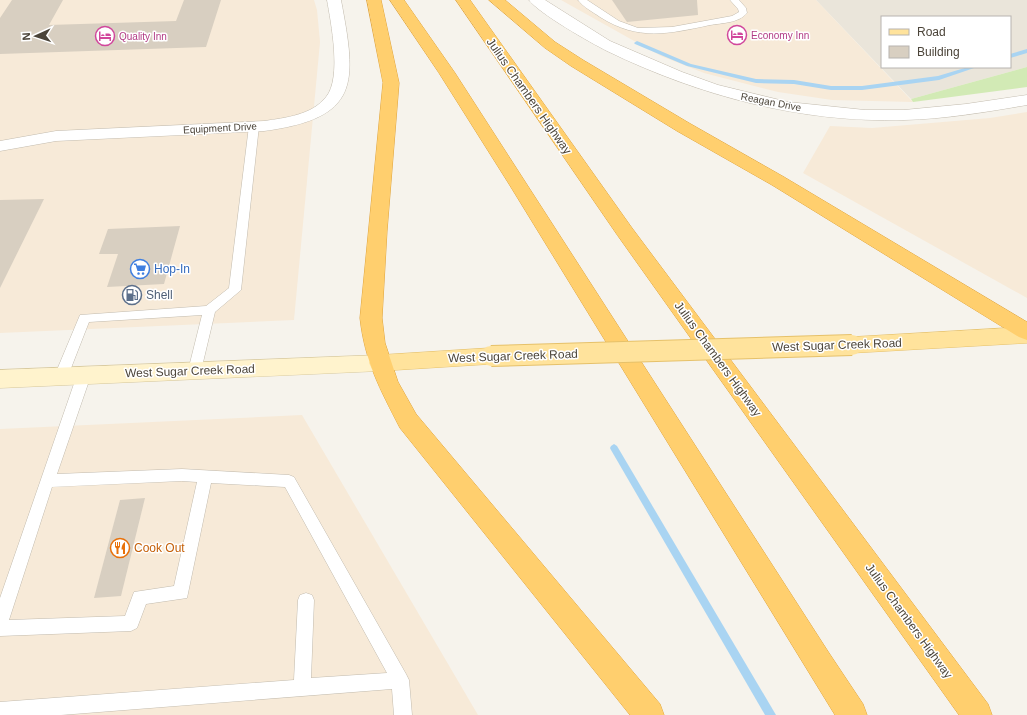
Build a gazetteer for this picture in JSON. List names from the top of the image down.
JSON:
{
  "streets": {
    "highway": ["Julius Chambers Highway"],
    "main road": ["West Sugar Creek Road"],
    "street": ["Reagan Drive", "Equipment Drive"]
  },
  "places": {
    "hotel": ["Economy Inn", "Quality Inn"],
    "supermarket": ["Hop-In"],
    "fuel station": ["Shell"],
    "restaurant": ["Cook Out"]
  },
  "legend": ["Road", "Building"],
  "north": "left"
}
